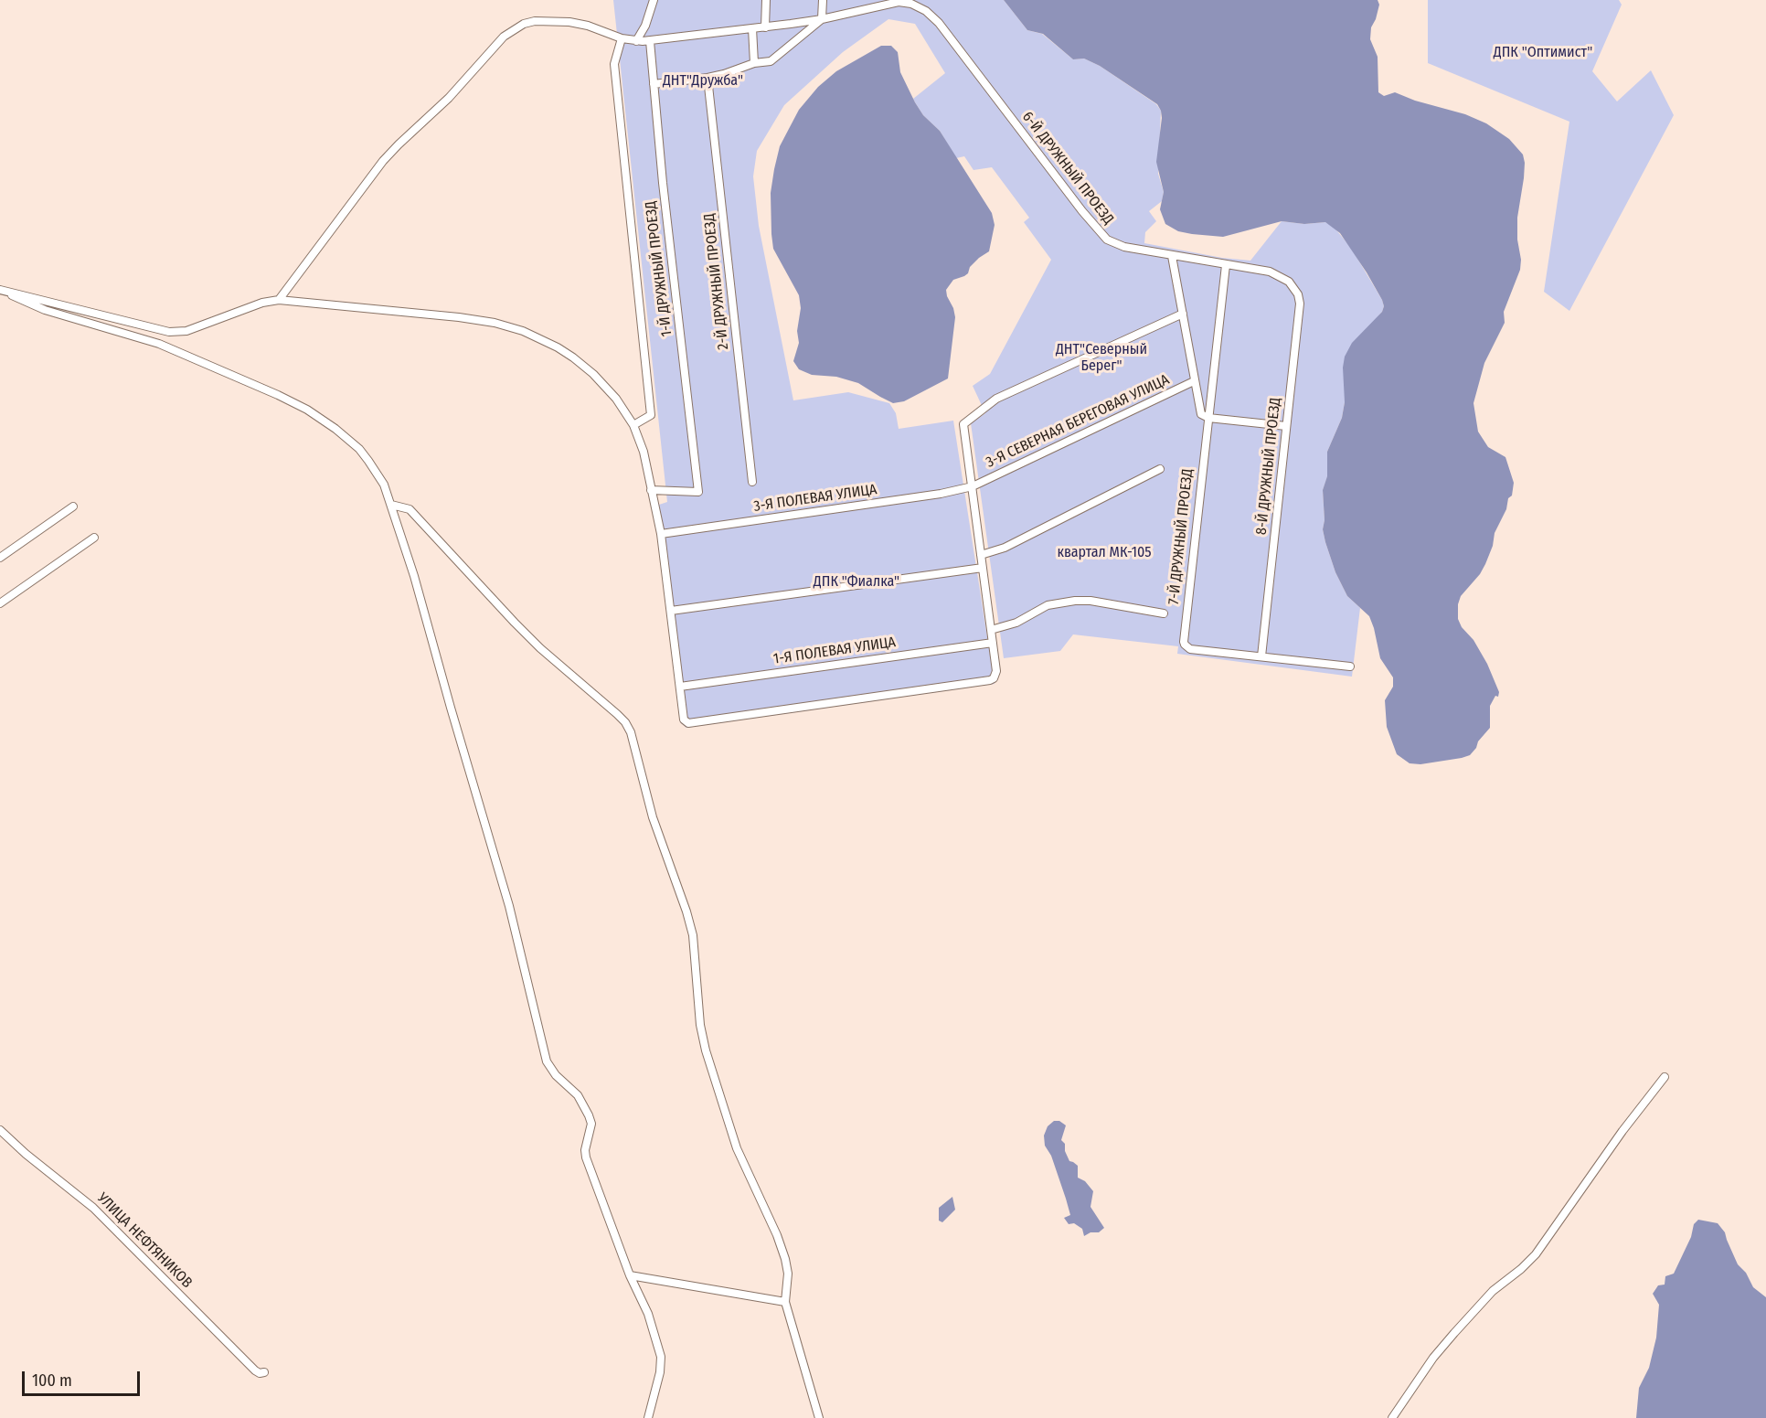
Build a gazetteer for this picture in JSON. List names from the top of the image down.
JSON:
{
  "streets": {
    "street": [
      "6-Й ДРУЖНЫЙ ПРОЕЗД",
      "1-Й ДРУЖНЫЙ ПРОЕЗД",
      "2-Й ДРУЖНЫЙ ПРОЕЗД",
      "3-Я СЕВЕРНАЯ БЕРЕГОВАЯ УЛИЦА",
      "8-Й ДРУЖНЫЙ ПРОЕЗД",
      "3-Я ПОЛЕВАЯ УЛИЦА",
      "7-Й ДРУЖНЫЙ ПРОЕЗД",
      "1-Я ПОЛЕВАЯ УЛИЦА",
      "УЛИЦА НЕФТЯНИКОВ"
    ]
  },
  "crossings": [
    ["6-Й ДРУЖНЫЙ ПРОЕЗД", "8-Й ДРУЖНЫЙ ПРОЕЗД"],
    ["6-Й ДРУЖНЫЙ ПРОЕЗД", "7-Й ДРУЖНЫЙ ПРОЕЗД"],
    ["3-Я СЕВЕРНАЯ БЕРЕГОВАЯ УЛИЦА", "3-Я ПОЛЕВАЯ УЛИЦА"],
    ["8-Й ДРУЖНЫЙ ПРОЕЗД", "7-Й ДРУЖНЫЙ ПРОЕЗД"]
  ],
  "parks": [
    "ДПК \"Оптимист\"",
    "ДНТ\"Дружба\"",
    "ДНТ\"Северный Берег\"",
    "квартал МК-105",
    "ДПК \"Фиалка\""
  ],
  "scale_bar": "100 m"
}
